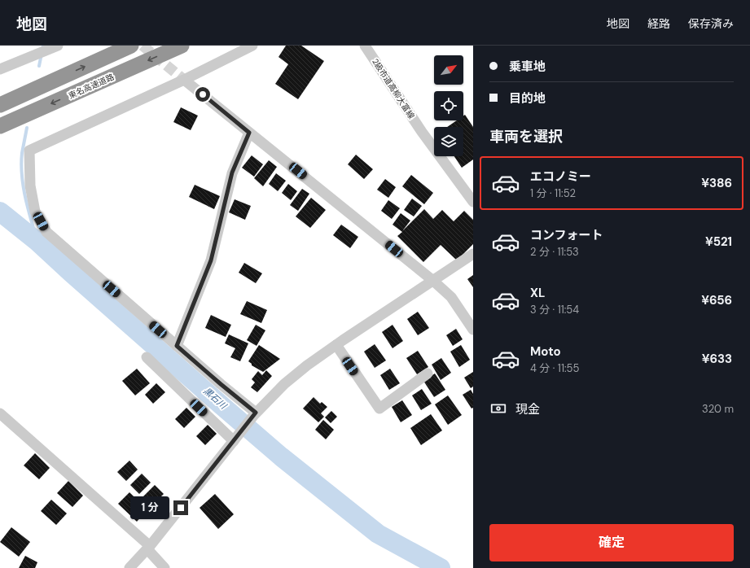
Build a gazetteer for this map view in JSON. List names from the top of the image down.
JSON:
{
  "streets": {
    "highway": ["東名高速道路"],
    "street": ["2級市道高柳大富線"]
  },
  "water": ["黒石川"],
  "north": "top right",
  "page": {
    "header": "地図",
    "nav": ["地図", "経路", "保存済み"],
    "banner": ["乗車地", "目的地"],
    "heading": "車両を選択",
    "list": [
      {
        "name": "エコノミー",
        "note": "1 分 · 11:52",
        "value": "¥386"
      },
      {
        "name": "コンフォート",
        "note": "2 分 · 11:53",
        "value": "¥521"
      },
      {
        "name": "XL",
        "note": "3 分 · 11:54",
        "value": "¥656"
      },
      {
        "name": "Moto",
        "note": "4 分 · 11:55",
        "value": "¥633"
      }
    ],
    "pay": ["現金", "320 m"],
    "bubble": "1 分",
    "buttons": "確定"
  }
}
